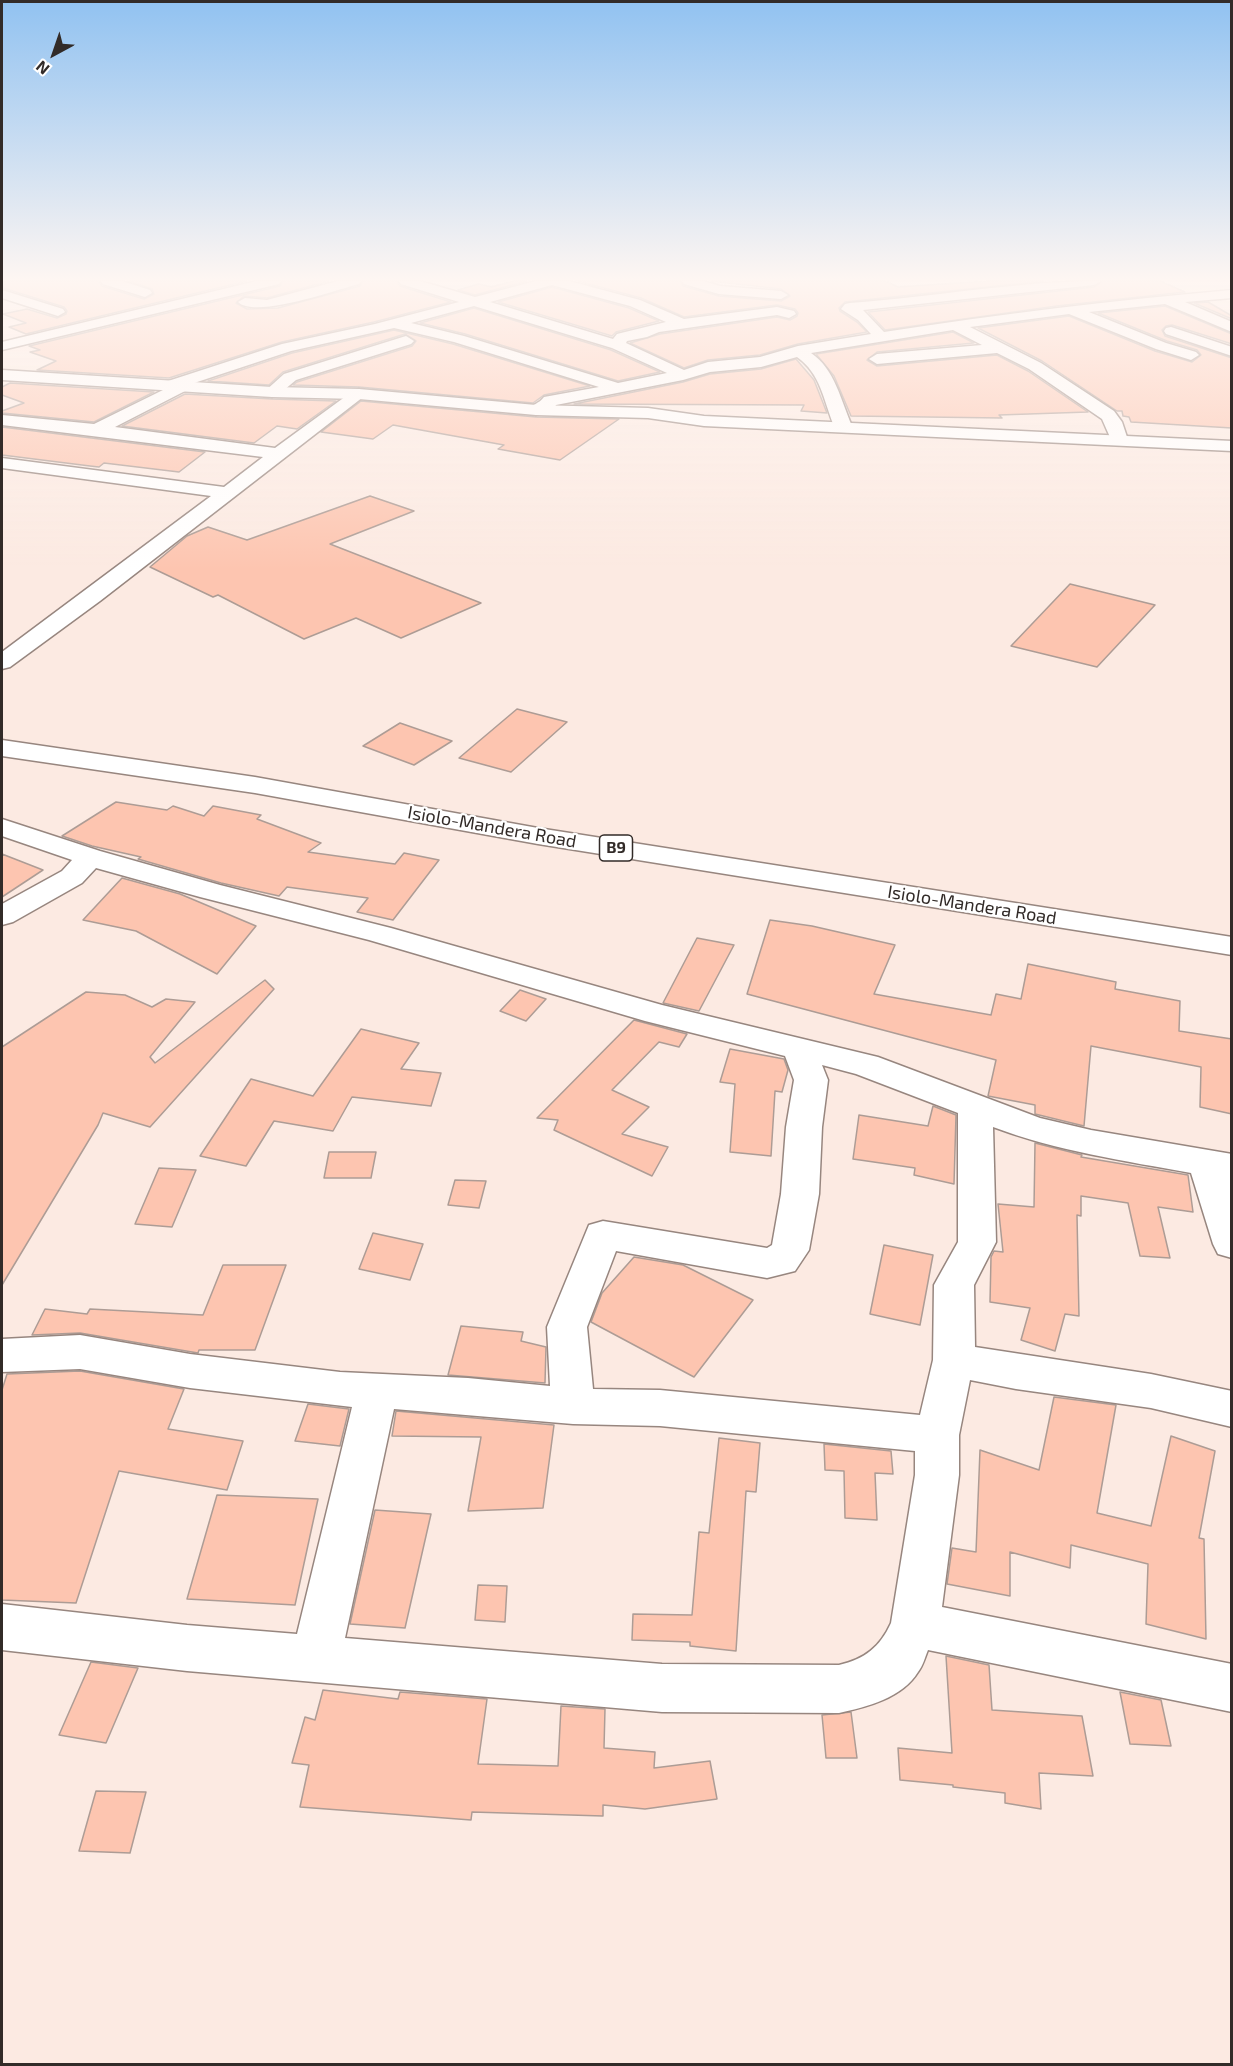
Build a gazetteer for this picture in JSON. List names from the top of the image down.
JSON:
{
  "streets": {
    "main road": ["Isiolo-Mandera Road", "B9"]
  },
  "north": "bottom left"
}
